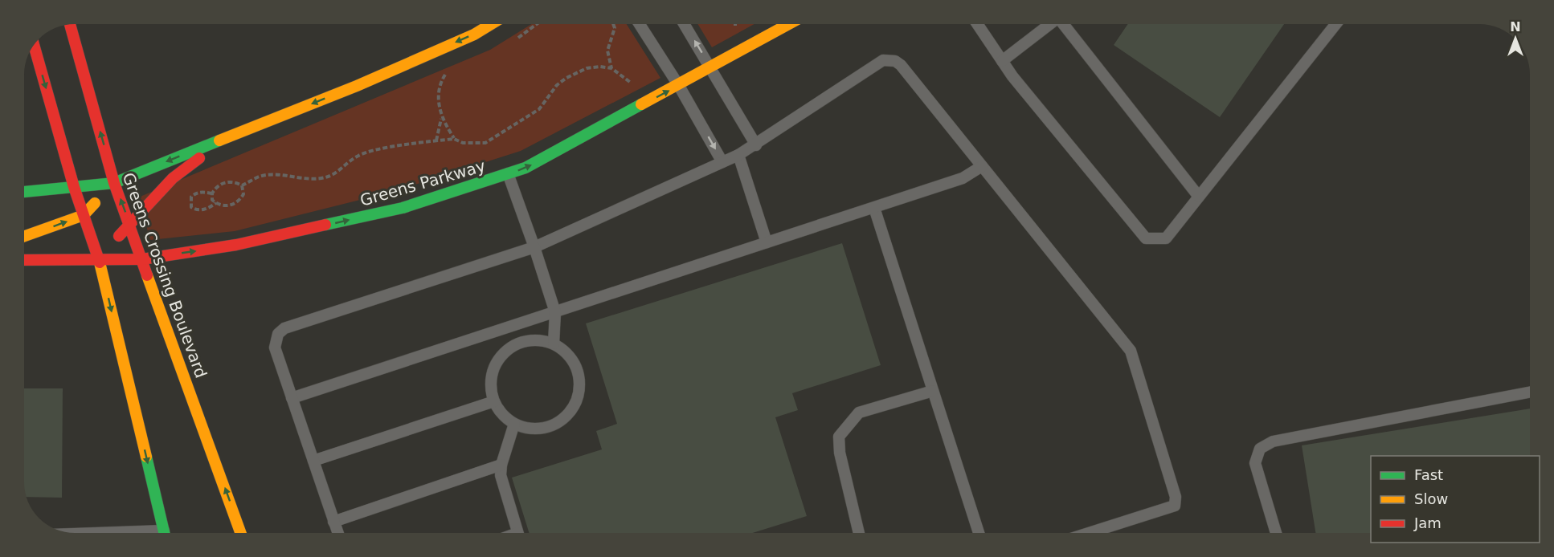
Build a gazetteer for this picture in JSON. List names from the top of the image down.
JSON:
{
  "streets": {
    "street": ["Greens Parkway", "Greens Crossing Boulevard"]
  },
  "crossings": [
    ["Greens Parkway", "Greens Crossing Boulevard"]
  ],
  "one_way": ["Greens Parkway"],
  "legend": ["Fast", "Slow", "Jam"],
  "north": "top"
}
